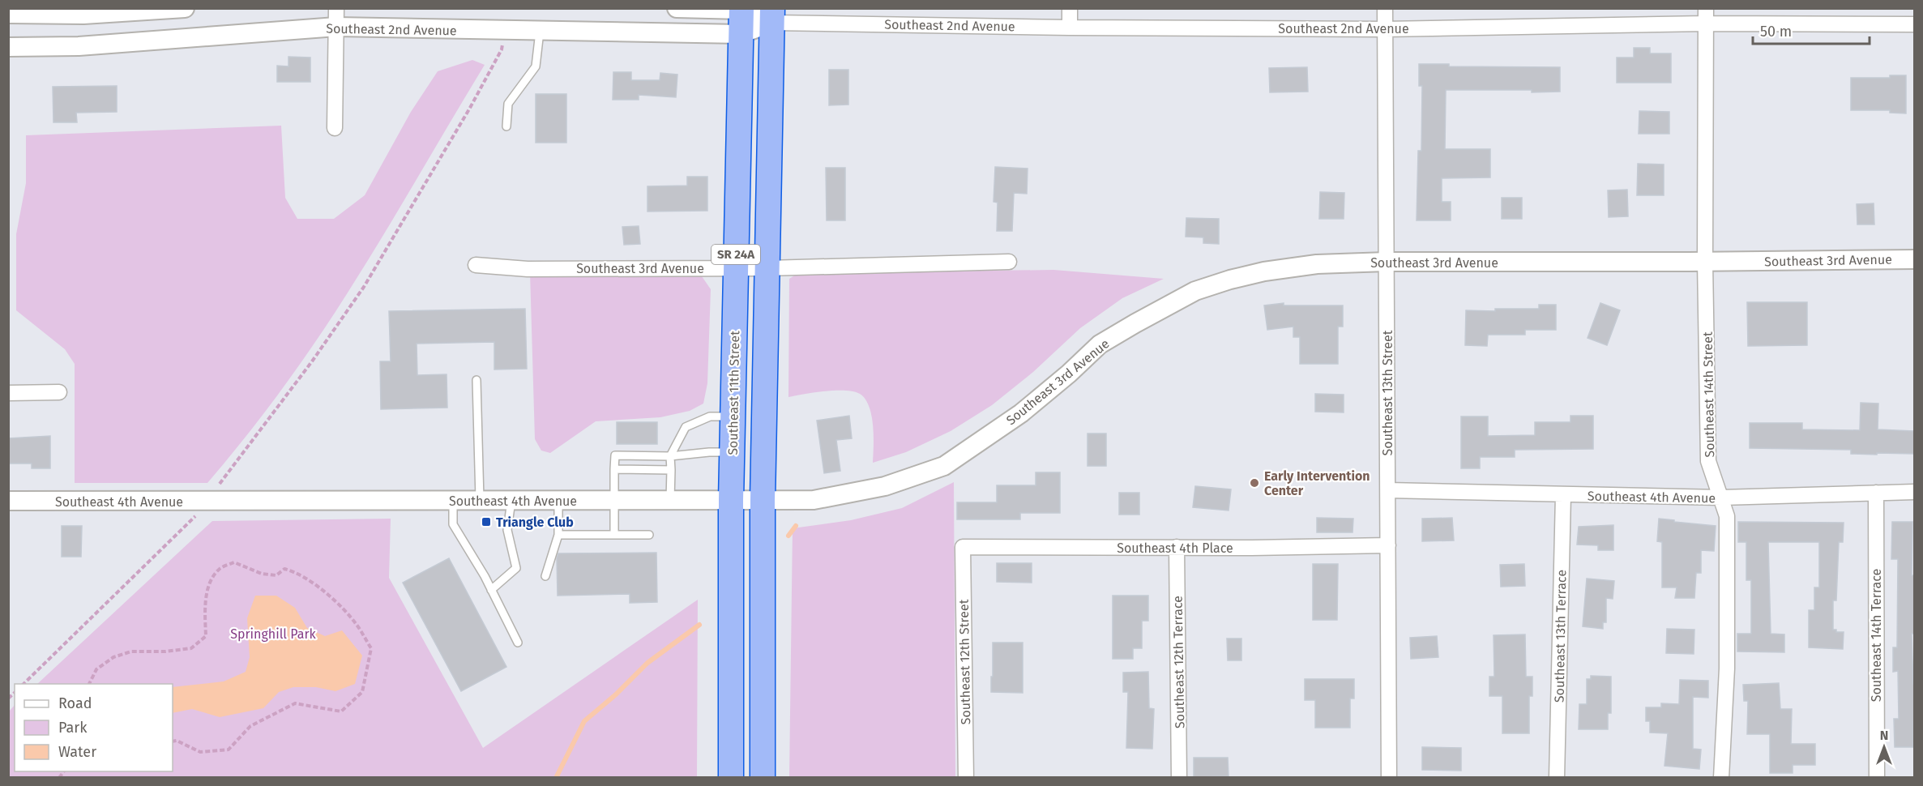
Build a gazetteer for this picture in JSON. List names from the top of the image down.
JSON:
{
  "streets": {
    "highway": ["SR 24A", "Southeast 11th Street"],
    "street": [
      "Southeast 2nd Avenue",
      "Southeast 3rd Avenue",
      "Southeast 13th Street",
      "Southeast 14th Street",
      "Southeast 4th Avenue",
      "Southeast 4th Place",
      "Southeast 14th Terrace",
      "Southeast 13th Terrace",
      "Southeast 12th Street",
      "Southeast 12th Terrace"
    ]
  },
  "crossings": [
    ["Southeast 2nd Avenue", "SR 24A"],
    ["Southeast 2nd Avenue", "Southeast 11th Street"],
    ["Southeast 2nd Avenue", "Southeast 13th Street"],
    ["Southeast 2nd Avenue", "Southeast 14th Street"],
    ["SR 24A", "Southeast 3rd Avenue"],
    ["SR 24A", "Southeast 4th Avenue"],
    ["Southeast 3rd Avenue", "Southeast 11th Street"],
    ["Southeast 3rd Avenue", "Southeast 13th Street"],
    ["Southeast 3rd Avenue", "Southeast 14th Street"],
    ["Southeast 3rd Avenue", "Southeast 4th Avenue"],
    ["Southeast 11th Street", "Southeast 4th Avenue"],
    ["Southeast 13th Street", "Southeast 4th Avenue"],
    ["Southeast 13th Street", "Southeast 4th Place"],
    ["Southeast 14th Street", "Southeast 4th Avenue"],
    ["Southeast 4th Avenue", "Southeast 14th Terrace"],
    ["Southeast 4th Avenue", "Southeast 13th Terrace"],
    ["Southeast 4th Place", "Southeast 12th Street"],
    ["Southeast 4th Place", "Southeast 12th Terrace"]
  ],
  "parks": ["Springhill Park"],
  "places": {
    "other": ["Early Intervention Center"],
    "transit": ["Triangle Club"]
  },
  "legend": ["Road", "Park", "Water"],
  "scale_bar": "50 m",
  "north": "top"
}
